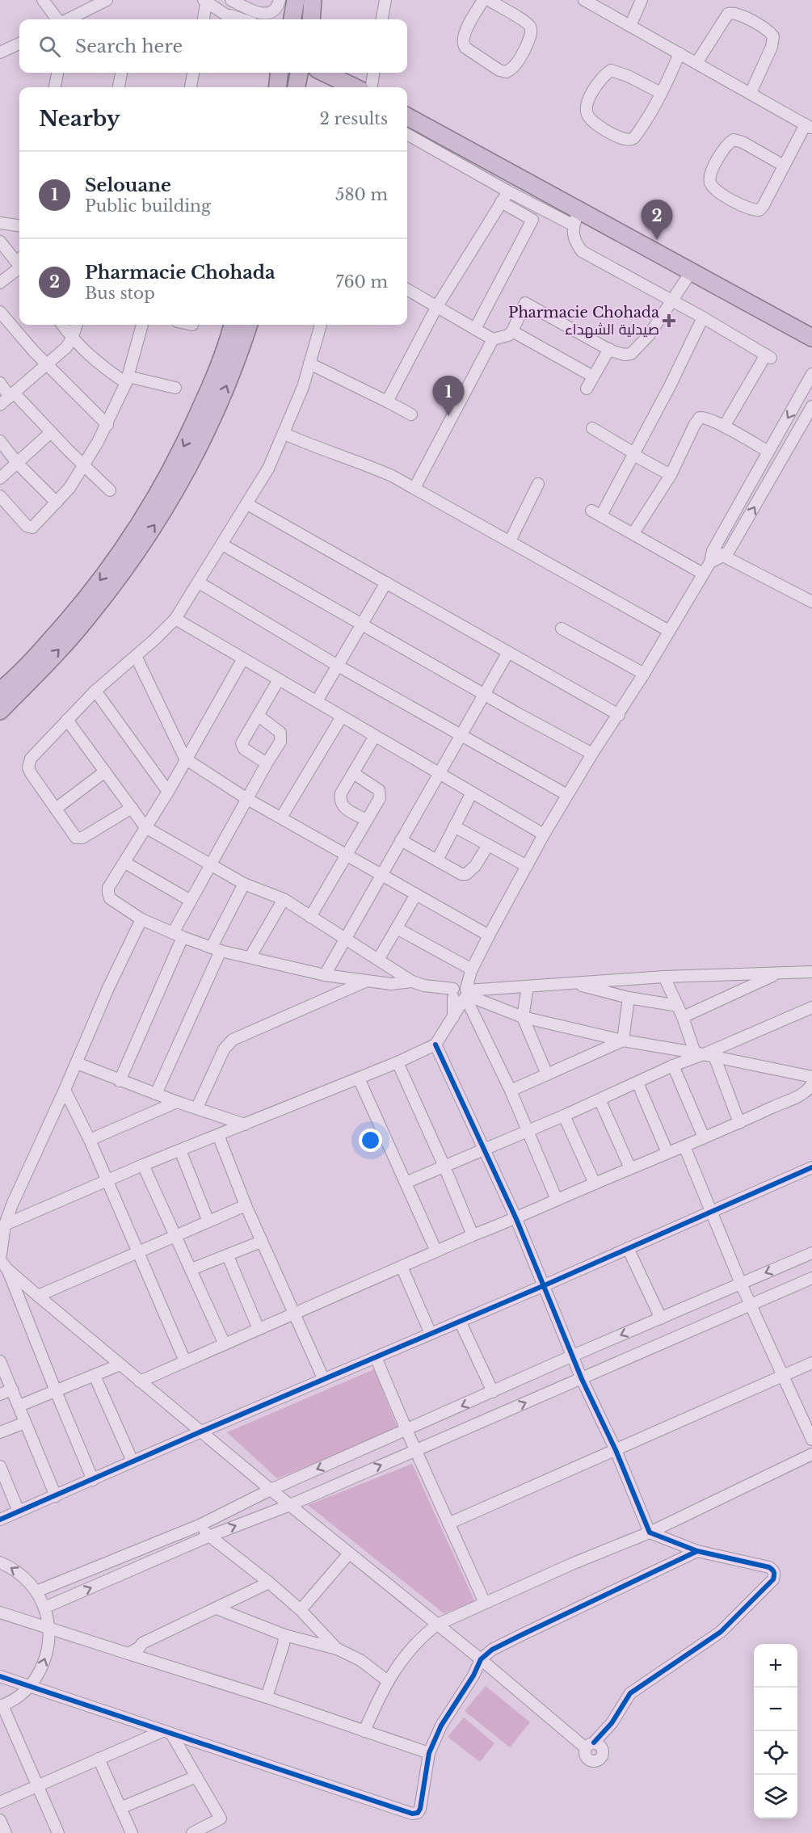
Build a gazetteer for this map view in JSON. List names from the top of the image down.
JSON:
{
  "places": {
    "health": ["Pharmacie Chohada صيدلية الشهداء"]
  },
  "page": {
    "search": "Search here",
    "heading": ["Nearby", "2 results"],
    "list": [
      {
        "mark": "1",
        "name": "Selouane",
        "note": "Public building",
        "value": "580 m"
      },
      {
        "mark": "2",
        "name": "Pharmacie Chohada",
        "note": "Bus stop",
        "value": "760 m"
      }
    ],
    "pins": ["2", "1"],
    "map_buttons": ["+", "−"]
  }
}
